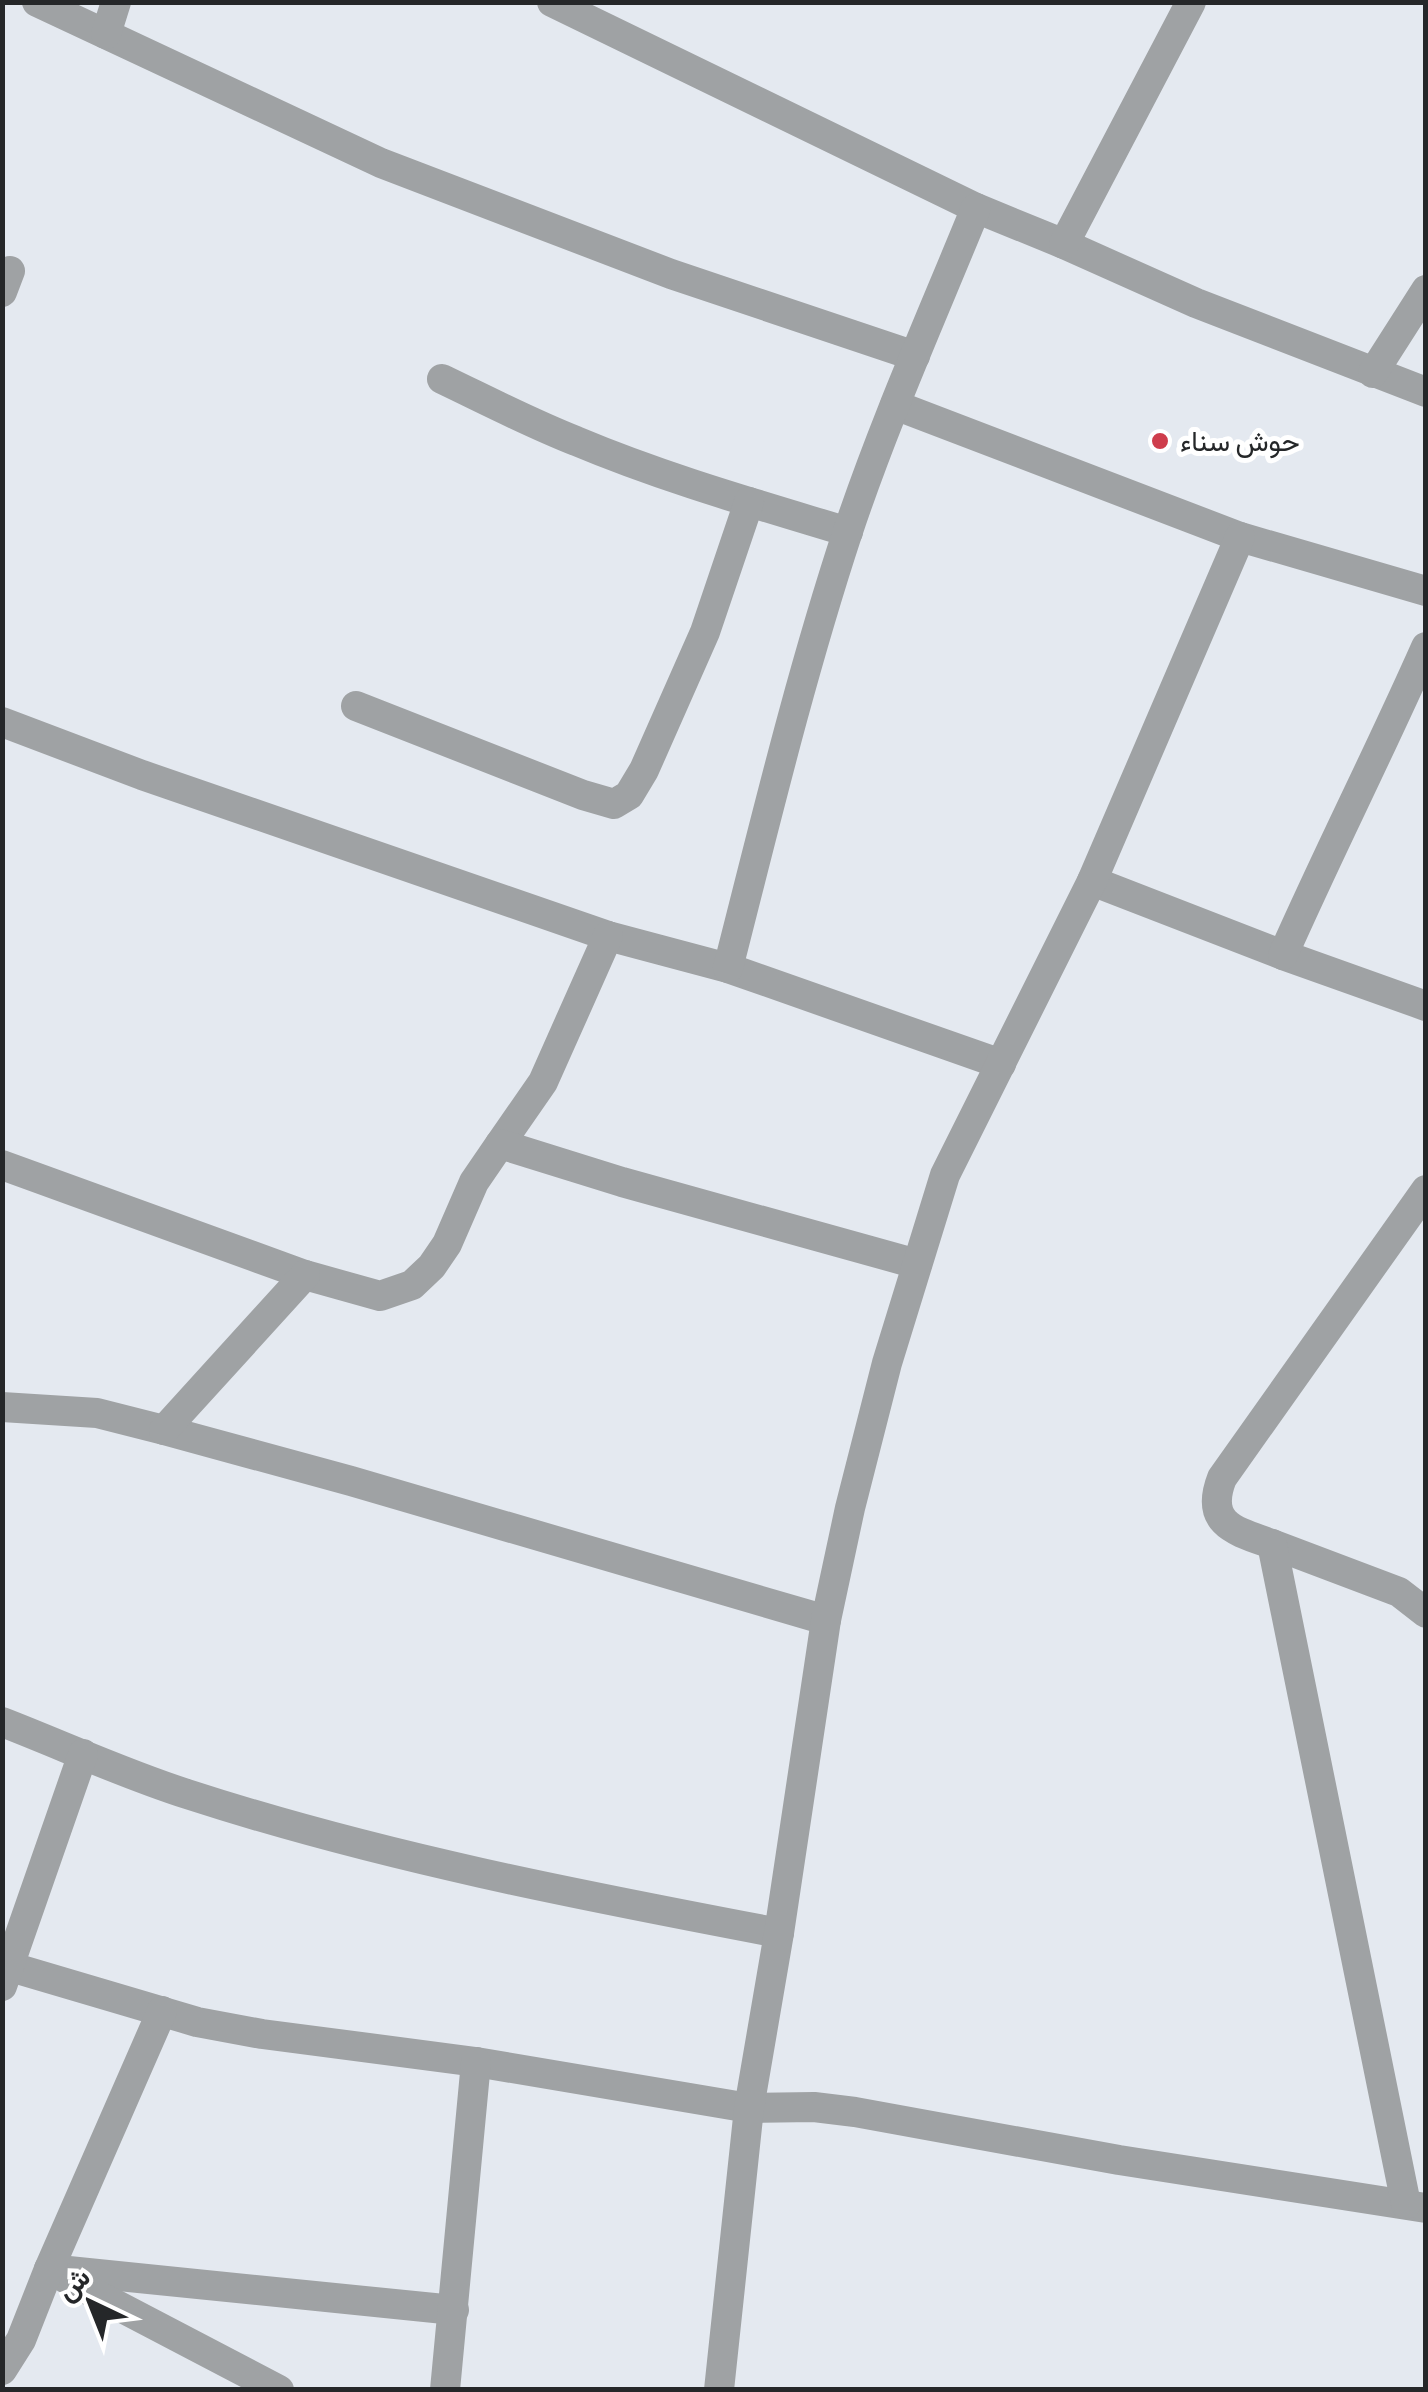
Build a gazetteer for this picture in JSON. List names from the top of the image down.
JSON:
{
  "places": ["حوش سناء"],
  "north": "top left"
}
